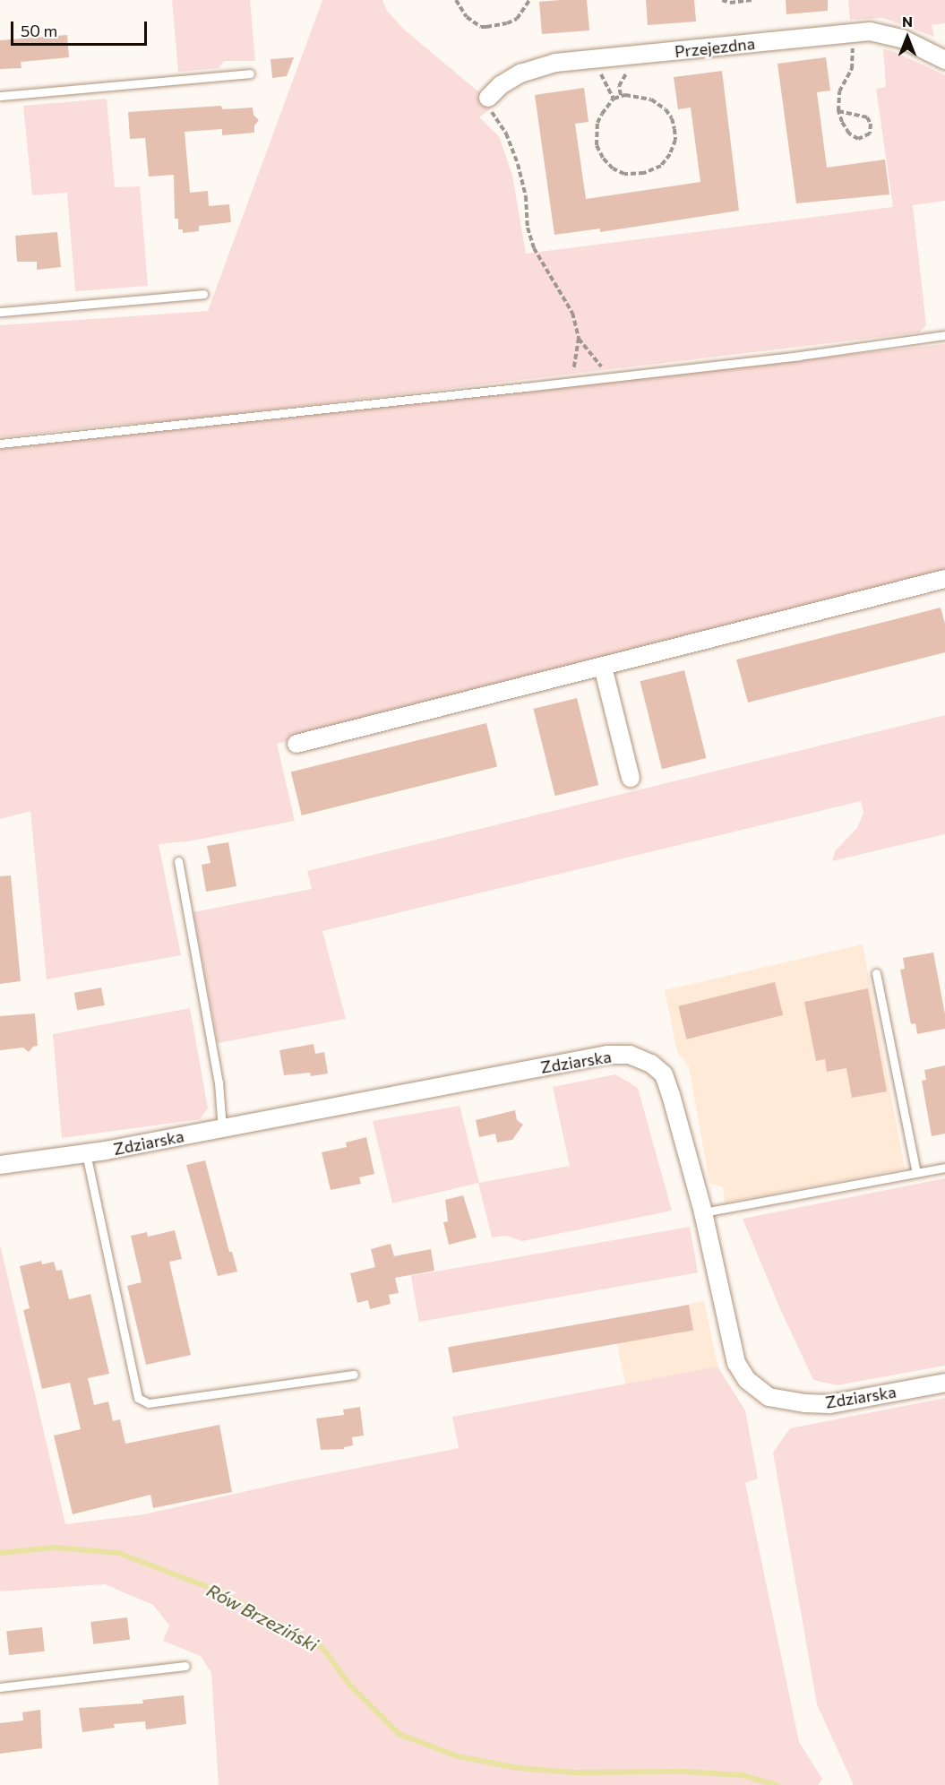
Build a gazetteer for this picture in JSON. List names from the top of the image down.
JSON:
{
  "streets": {
    "street": ["Przejezdna", "Zdziarska"]
  },
  "water": ["Rów Brzeziński"],
  "scale_bar": "50 m",
  "north": "top"
}
